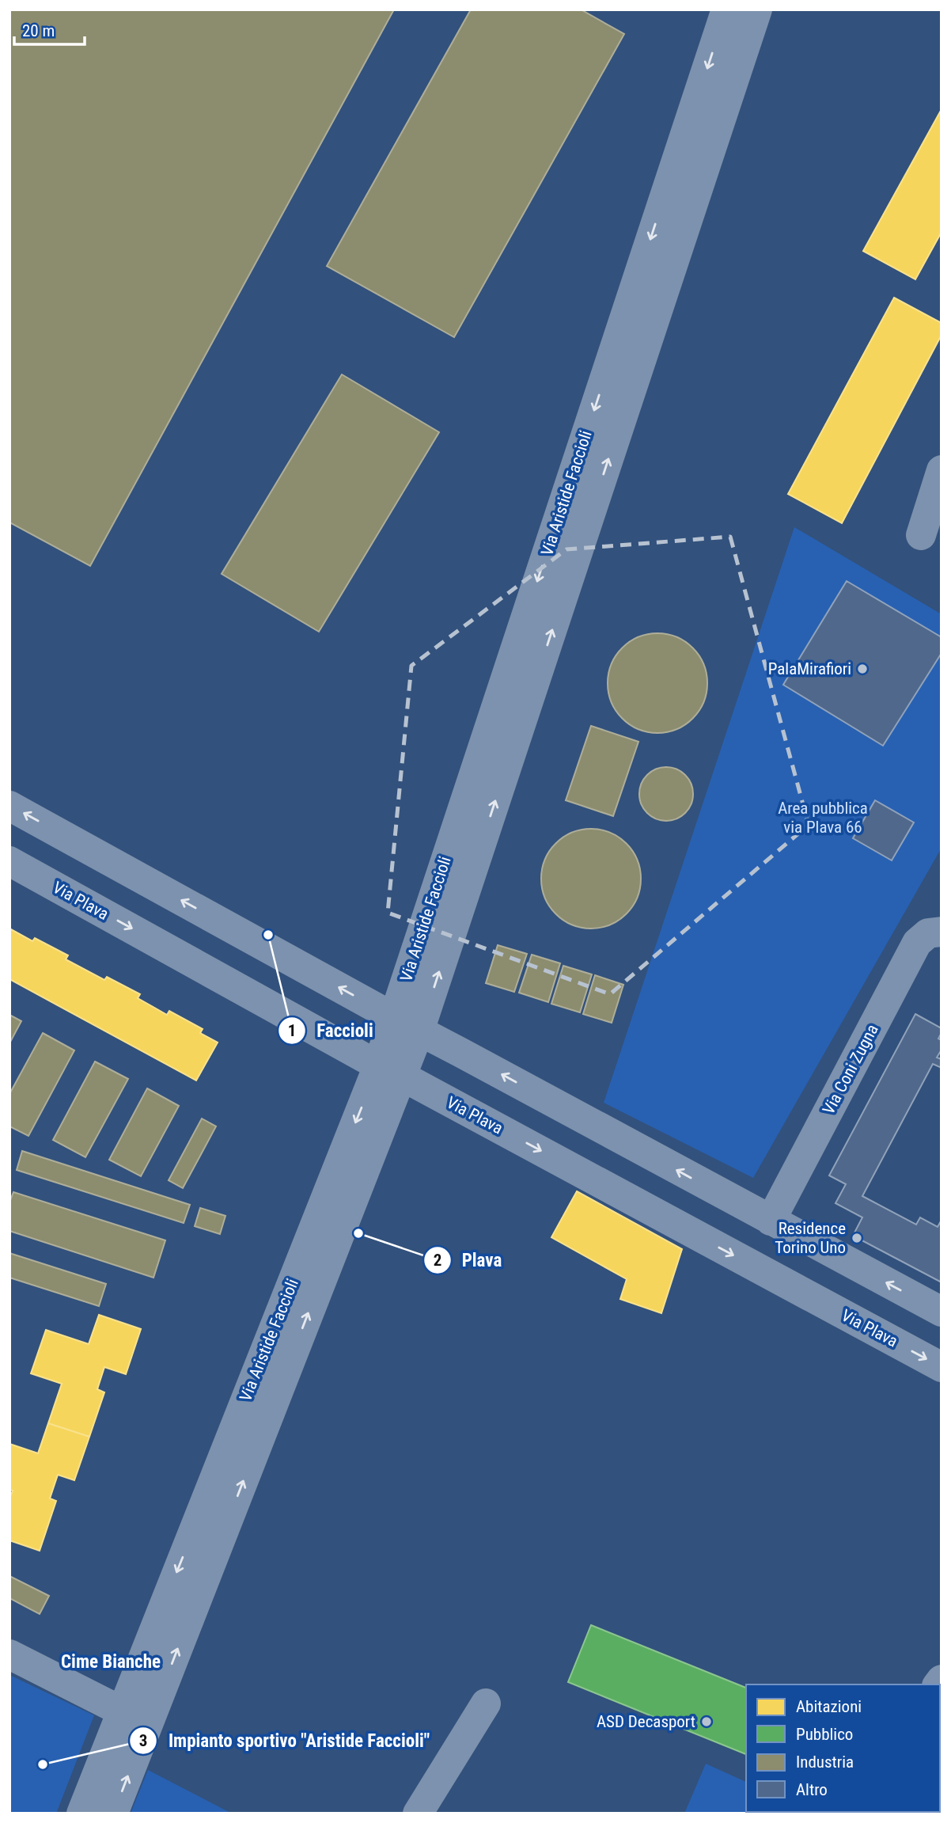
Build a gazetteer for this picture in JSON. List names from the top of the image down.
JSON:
{
  "streets": {
    "street": ["Via Aristide Faccioli", "Via Plava", "Via Coni Zugna"]
  },
  "crossings": [
    ["Via Aristide Faccioli", "Via Plava"]
  ],
  "districts": ["Cime Bianche"],
  "parks": ["Area pubblica via Plava 66"],
  "places": [
    "PalaMirafiori",
    "Faccioli",
    "Plava",
    "Residence Torino Uno",
    "ASD Decasport",
    "Impianto sportivo \"Aristide Faccioli\""
  ],
  "legend": [
    "Abitazioni",
    "Pubblico",
    "Industria",
    "Altro"
  ],
  "scale_bar": "20 m"
}
